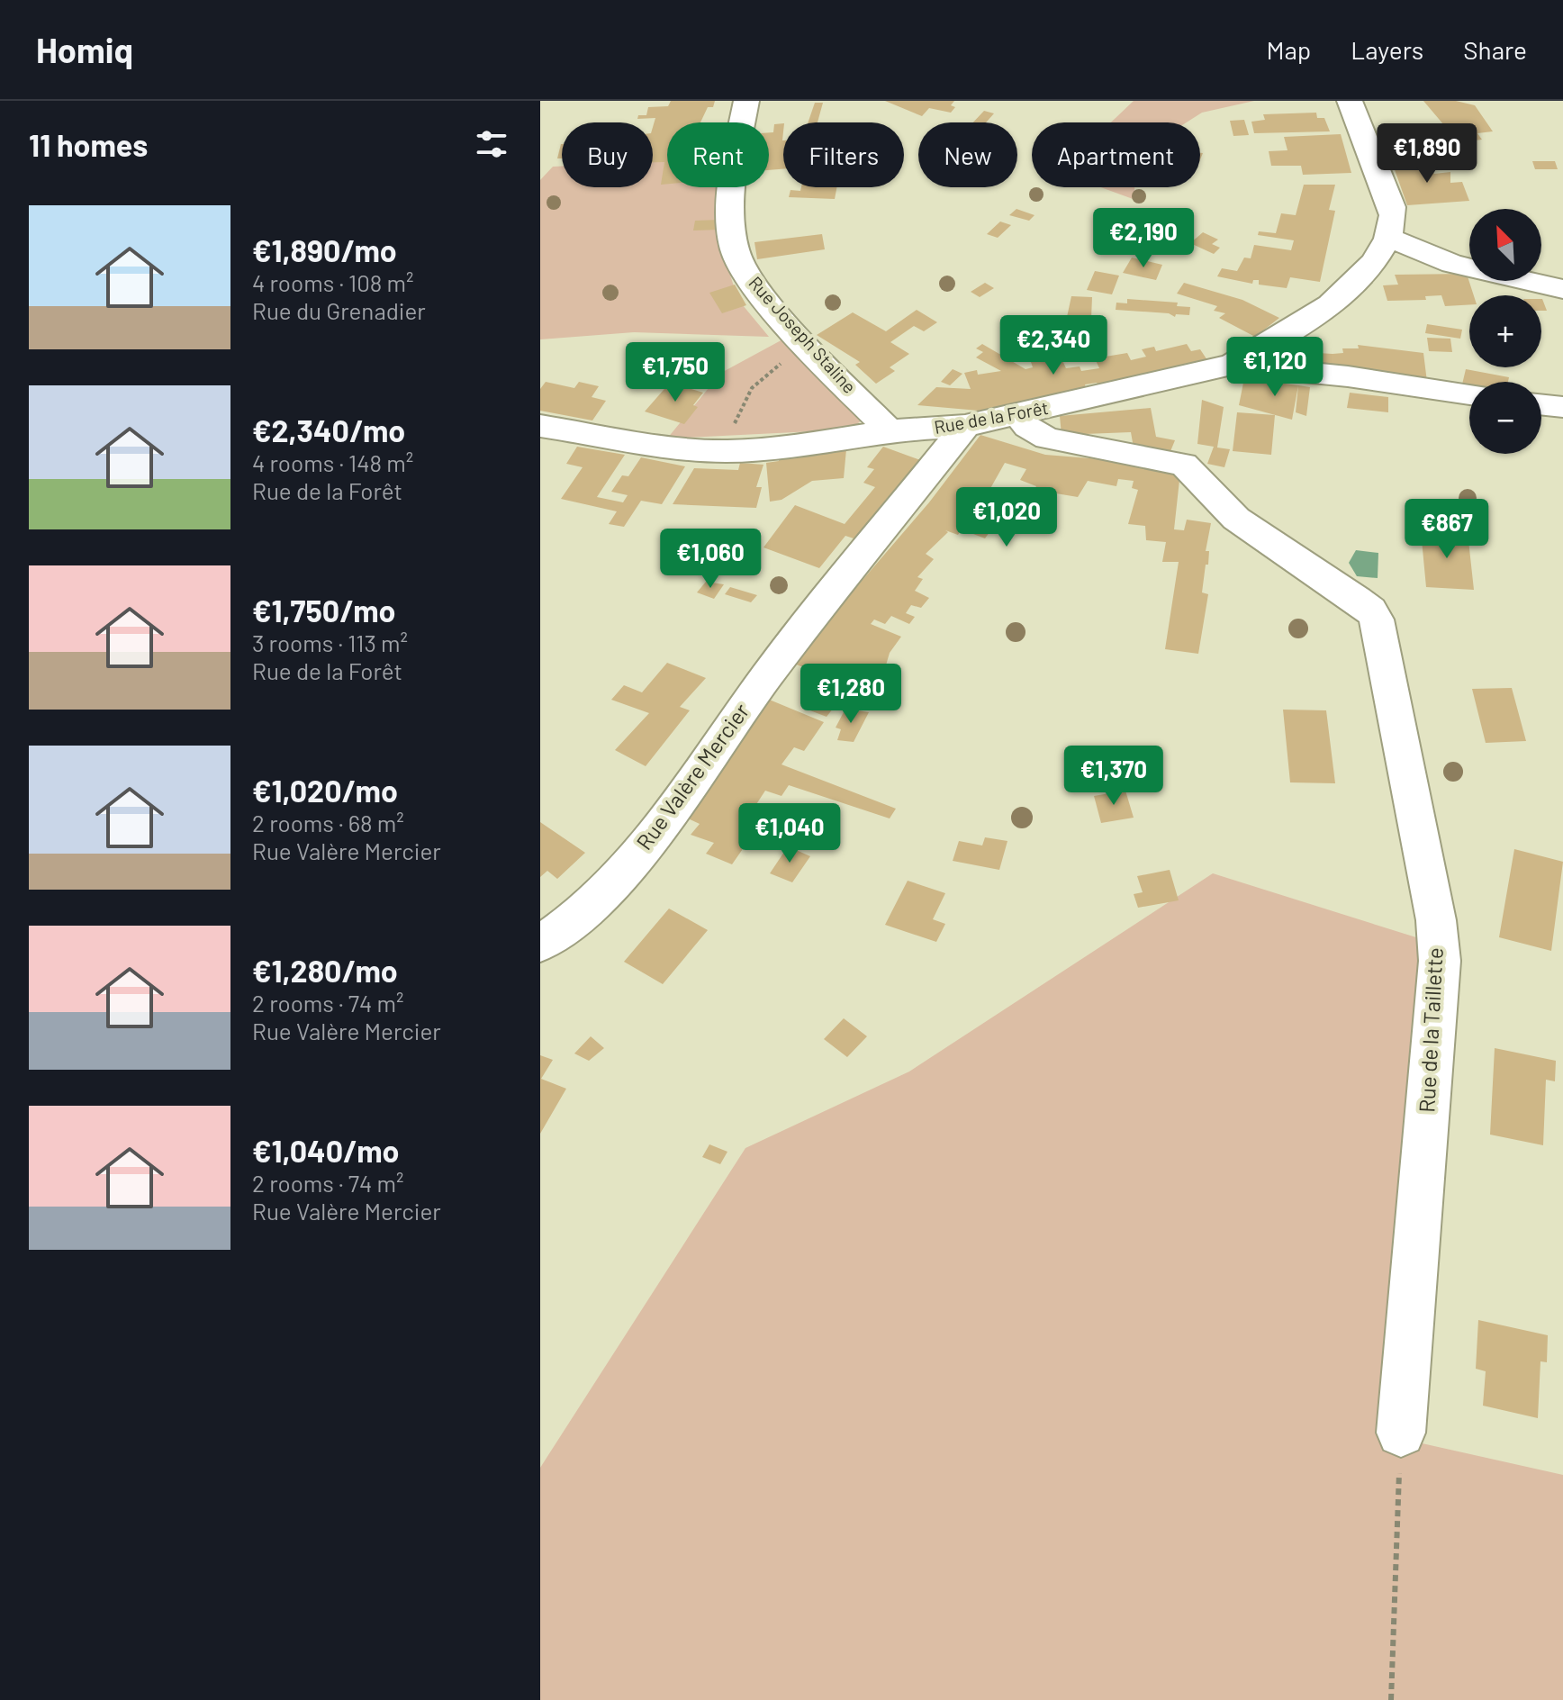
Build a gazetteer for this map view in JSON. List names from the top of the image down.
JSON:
{
  "streets": {
    "street": [
      "Rue Joseph Staline",
      "Rue de la Forêt",
      "Rue Valère Mercier",
      "Rue de la Taillette"
    ]
  },
  "crossings": [
    ["Rue Joseph Staline", "Rue de la Forêt"],
    ["Rue de la Forêt", "Rue Valère Mercier"],
    ["Rue de la Forêt", "Rue de la Taillette"]
  ],
  "north": "top left",
  "page": {
    "header": "Homiq",
    "nav": ["Map", "Layers", "Share"],
    "heading": "11 homes",
    "chip": [
      "Buy",
      "Rent",
      "Filters",
      "New",
      "Apartment"
    ],
    "price": [
      "€1,890",
      "€2,190",
      "€2,340",
      "€1,120",
      "€1,750",
      "€1,020",
      "€867",
      "€1,060",
      "€1,280",
      "€1,370",
      "€1,040"
    ],
    "list": [
      {
        "name": "€1,890/mo",
        "note": "4 rooms · 108 m² · Rue du Grenadier"
      },
      {
        "name": "€2,340/mo",
        "note": "4 rooms · 148 m² · Rue de la Forêt"
      },
      {
        "name": "€1,750/mo",
        "note": "3 rooms · 113 m² · Rue de la Forêt"
      },
      {
        "name": "€1,020/mo",
        "note": "2 rooms · 68 m² · Rue Valère Mercier"
      },
      {
        "name": "€1,280/mo",
        "note": "2 rooms · 74 m² · Rue Valère Mercier"
      },
      {
        "name": "€1,040/mo",
        "note": "2 rooms · 74 m² · Rue Valère Mercier"
      }
    ],
    "map_buttons": ["+", "−"]
  }
}
